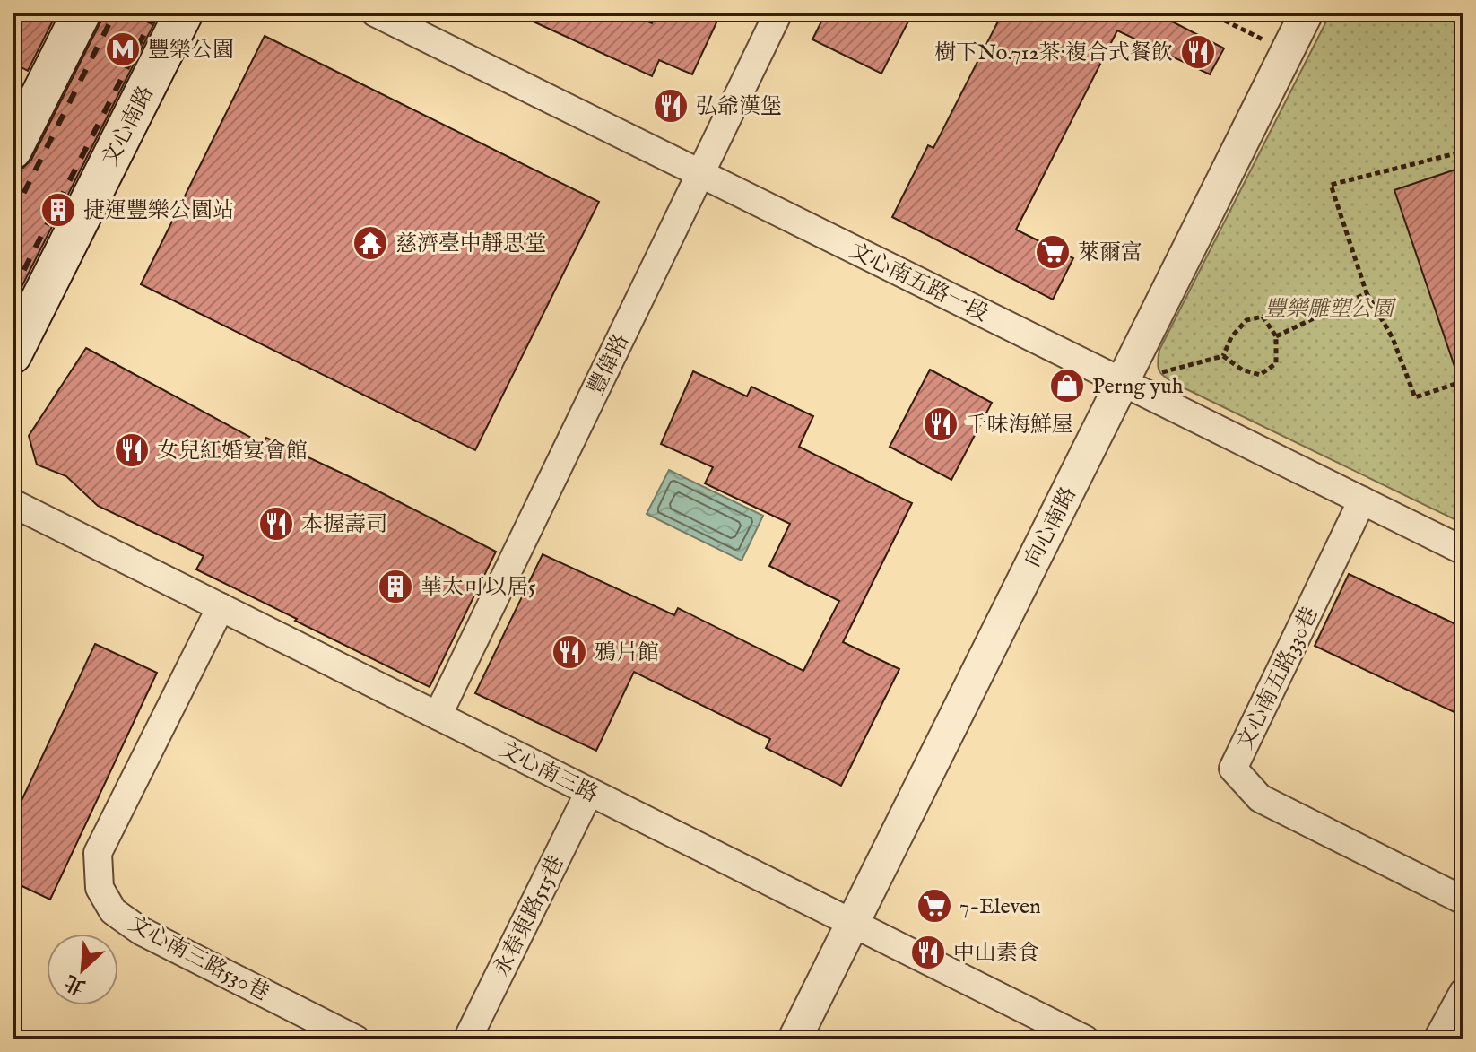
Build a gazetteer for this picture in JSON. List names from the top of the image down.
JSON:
{
  "streets": {
    "main road": ["文心南路"],
    "street": [
      "文心南五路一段",
      "豐偉路",
      "向心南路",
      "文心南五路330巷",
      "文心南三路",
      "永春東路515巷",
      "文心南三路530巷"
    ]
  },
  "crossings": [
    ["文心南五路一段", "豐偉路"],
    ["文心南五路一段", "向心南路"],
    ["文心南五路一段", "文心南五路330巷"],
    ["豐偉路", "文心南三路"],
    ["向心南路", "文心南三路"],
    ["文心南三路", "永春東路515巷"],
    ["文心南三路", "文心南三路530巷"]
  ],
  "parks": ["豐樂雕塑公園"],
  "places": {
    "metro station": ["豐樂公園"],
    "restaurant": [
      "樹下No.712茶·複合式餐飲",
      "弘爺漢堡",
      "千味海鮮屋",
      "女兒紅婚宴會館",
      "本握壽司",
      "鴉片館",
      "中山素食"
    ],
    "building": ["捷運豐樂公園站", "華太可以居5"],
    "temple": ["慈濟臺中靜思堂"],
    "supermarket": ["萊爾富", "7-Eleven"],
    "shop": ["Perng yuh"]
  },
  "north": "bottom left"
}
